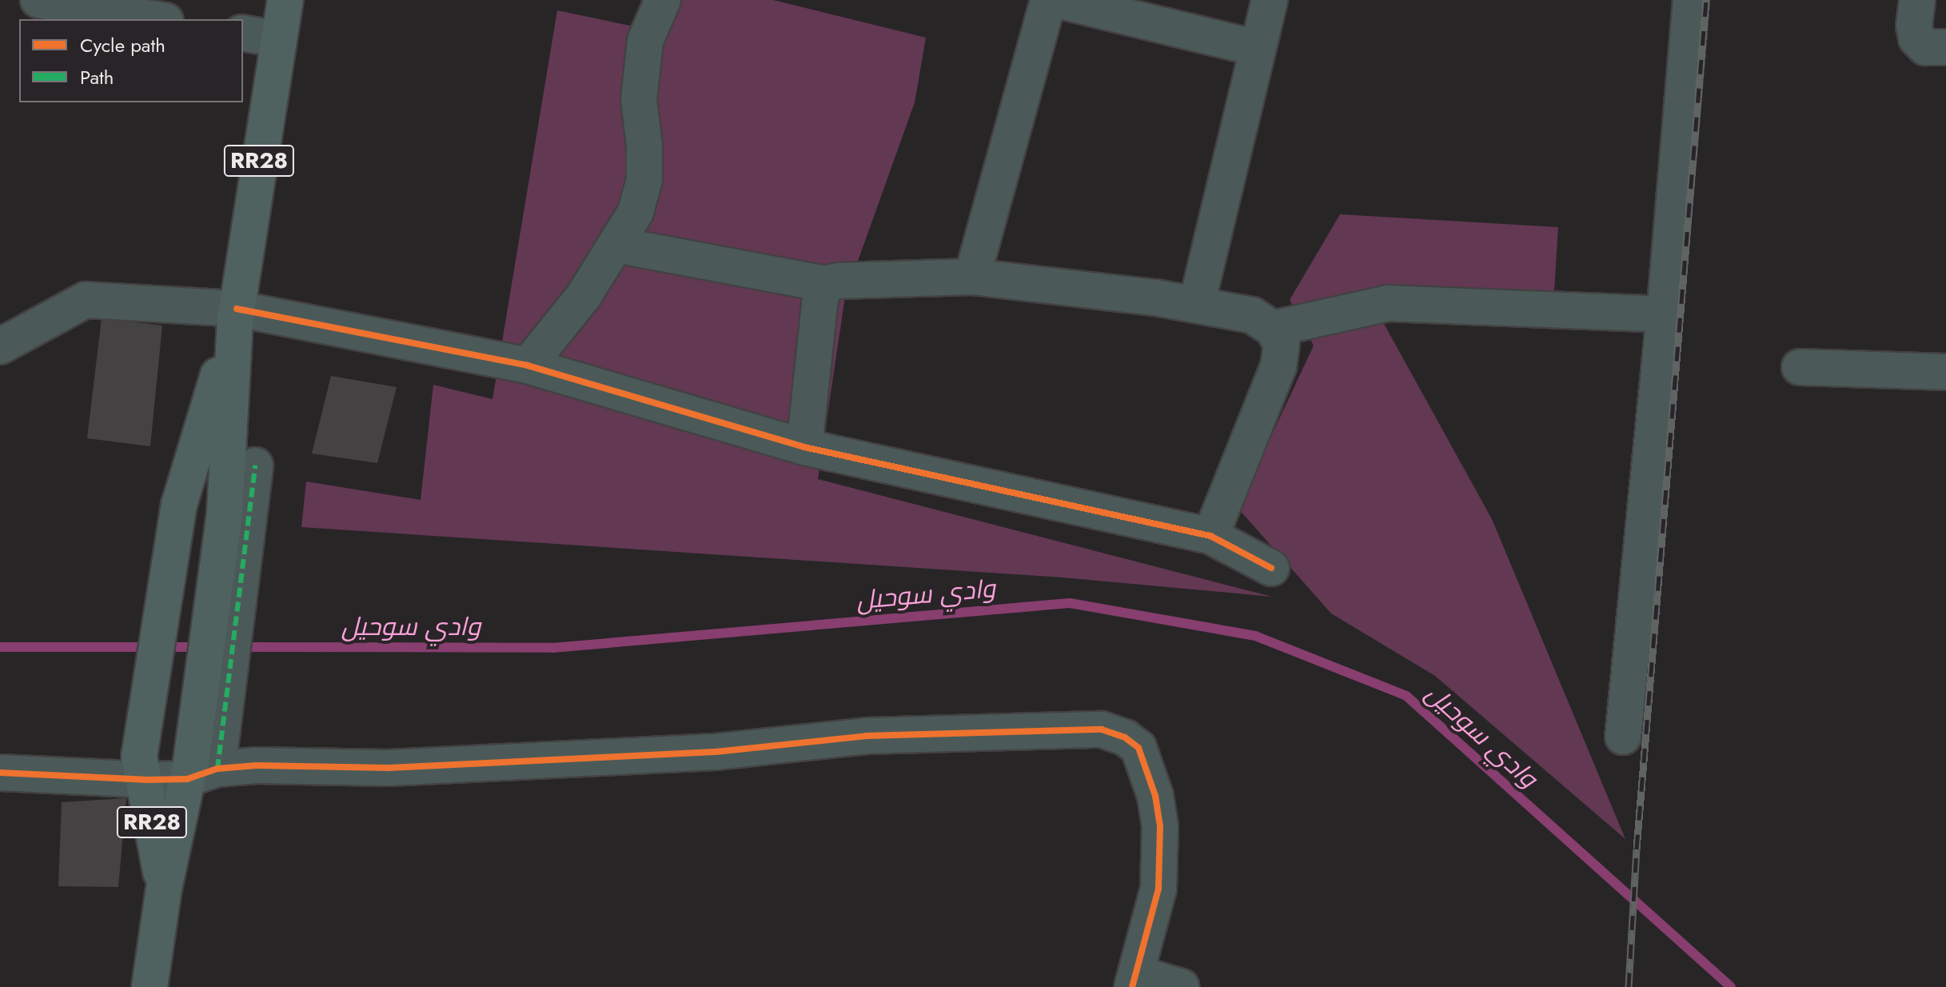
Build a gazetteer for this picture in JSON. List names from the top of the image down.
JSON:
{
  "streets": {
    "main road": ["RR28"]
  },
  "water": ["وادي سوحيل"],
  "legend": ["Cycle path", "Path"]
}
